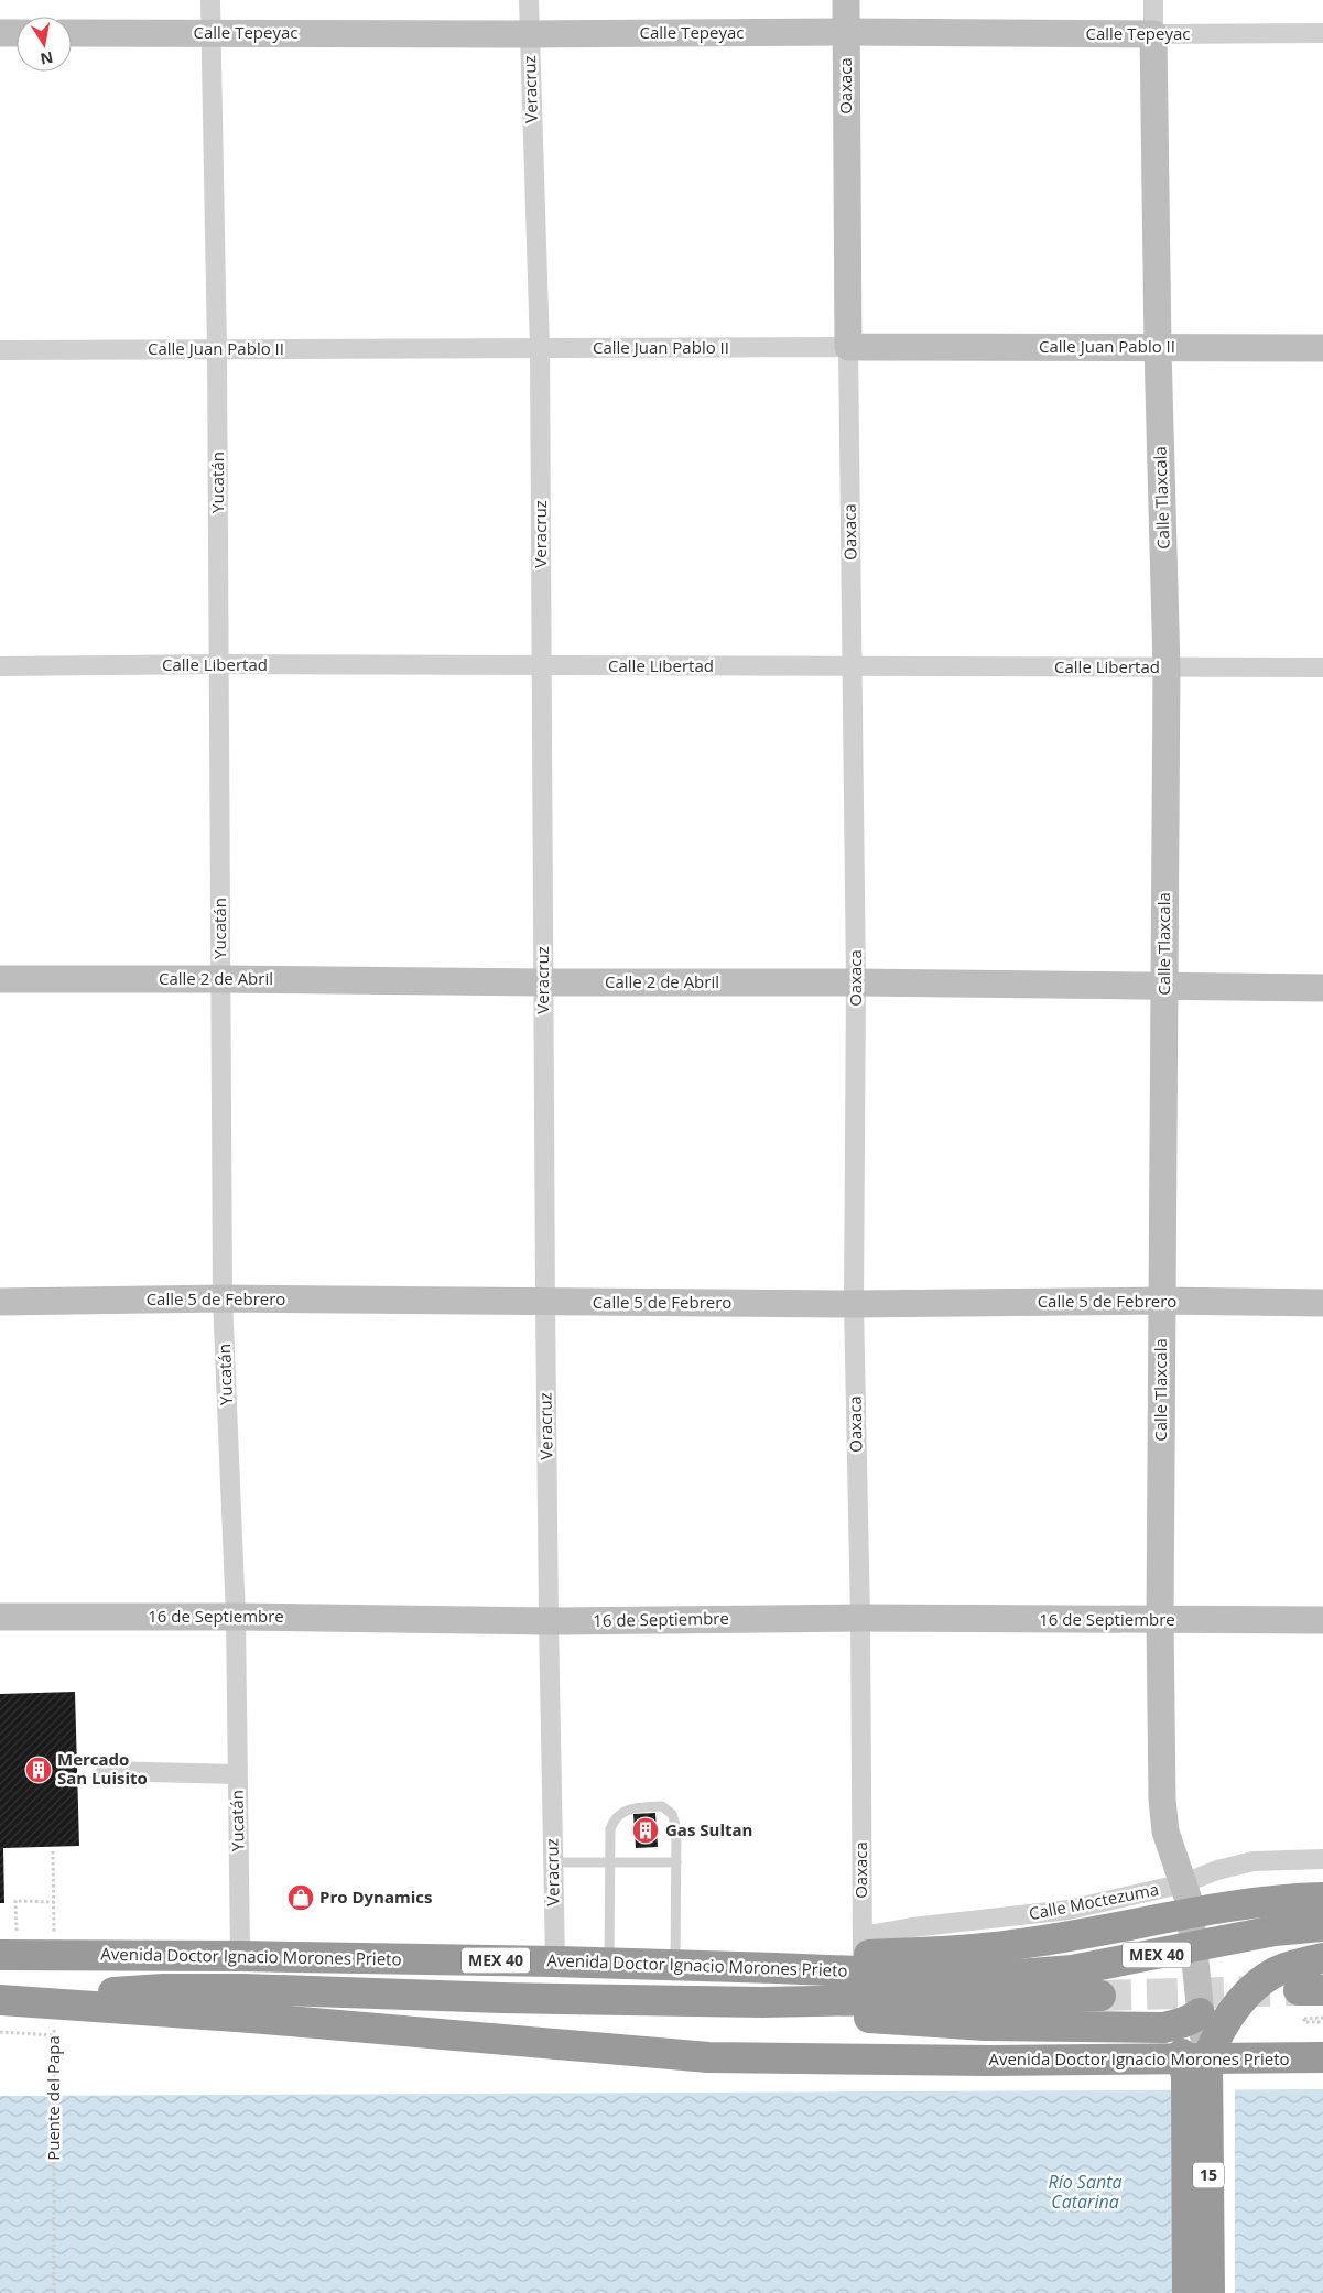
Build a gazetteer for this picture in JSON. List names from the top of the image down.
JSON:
{
  "streets": {
    "highway": ["MEX 40", "Avenida Doctor Ignacio Morones Prieto", "15"],
    "street": [
      "Calle Tepeyac",
      "Oaxaca",
      "Veracruz",
      "Calle Juan Pablo II",
      "Yucatán",
      "Calle Tlaxcala",
      "Calle Libertad",
      "Calle 2 de Abril",
      "Calle 5 de Febrero",
      "16 de Septiembre",
      "Calle Moctezuma"
    ],
    "path": ["Puente del Papa"]
  },
  "crossings": [
    ["Calle Tepeyac", "Oaxaca"],
    ["Calle Tepeyac", "Veracruz"],
    ["Calle Tepeyac", "Yucatán"],
    ["Calle Tepeyac", "Calle Tlaxcala"],
    ["Oaxaca", "Calle Juan Pablo II"],
    ["Oaxaca", "Calle Libertad"],
    ["Oaxaca", "Calle 2 de Abril"],
    ["Oaxaca", "Calle 5 de Febrero"],
    ["Oaxaca", "16 de Septiembre"],
    ["Oaxaca", "Calle Moctezuma"],
    ["Veracruz", "Calle Juan Pablo II"],
    ["Veracruz", "Calle Libertad"],
    ["Veracruz", "Calle 2 de Abril"],
    ["Veracruz", "Calle 5 de Febrero"],
    ["Veracruz", "16 de Septiembre"],
    ["Veracruz", "Avenida Doctor Ignacio Morones Prieto"],
    ["Calle Juan Pablo II", "Yucatán"],
    ["Calle Juan Pablo II", "Calle Tlaxcala"],
    ["Yucatán", "Calle Libertad"],
    ["Yucatán", "Calle 2 de Abril"],
    ["Yucatán", "Calle 5 de Febrero"],
    ["Yucatán", "16 de Septiembre"],
    ["Yucatán", "Avenida Doctor Ignacio Morones Prieto"],
    ["Calle Tlaxcala", "Calle Libertad"],
    ["Calle Tlaxcala", "Calle 2 de Abril"],
    ["Calle Tlaxcala", "Calle 5 de Febrero"],
    ["Calle Tlaxcala", "16 de Septiembre"],
    ["Calle Tlaxcala", "Calle Moctezuma"],
    ["Calle Tlaxcala", "15"],
    ["Calle Moctezuma", "15"],
    ["MEX 40", "Avenida Doctor Ignacio Morones Prieto"]
  ],
  "water": ["Río Santa Catarina"],
  "places": {
    "building": ["Mercado San Luisito", "Gas Sultan"],
    "shop": ["Pro Dynamics"]
  },
  "north": "bottom"
}
